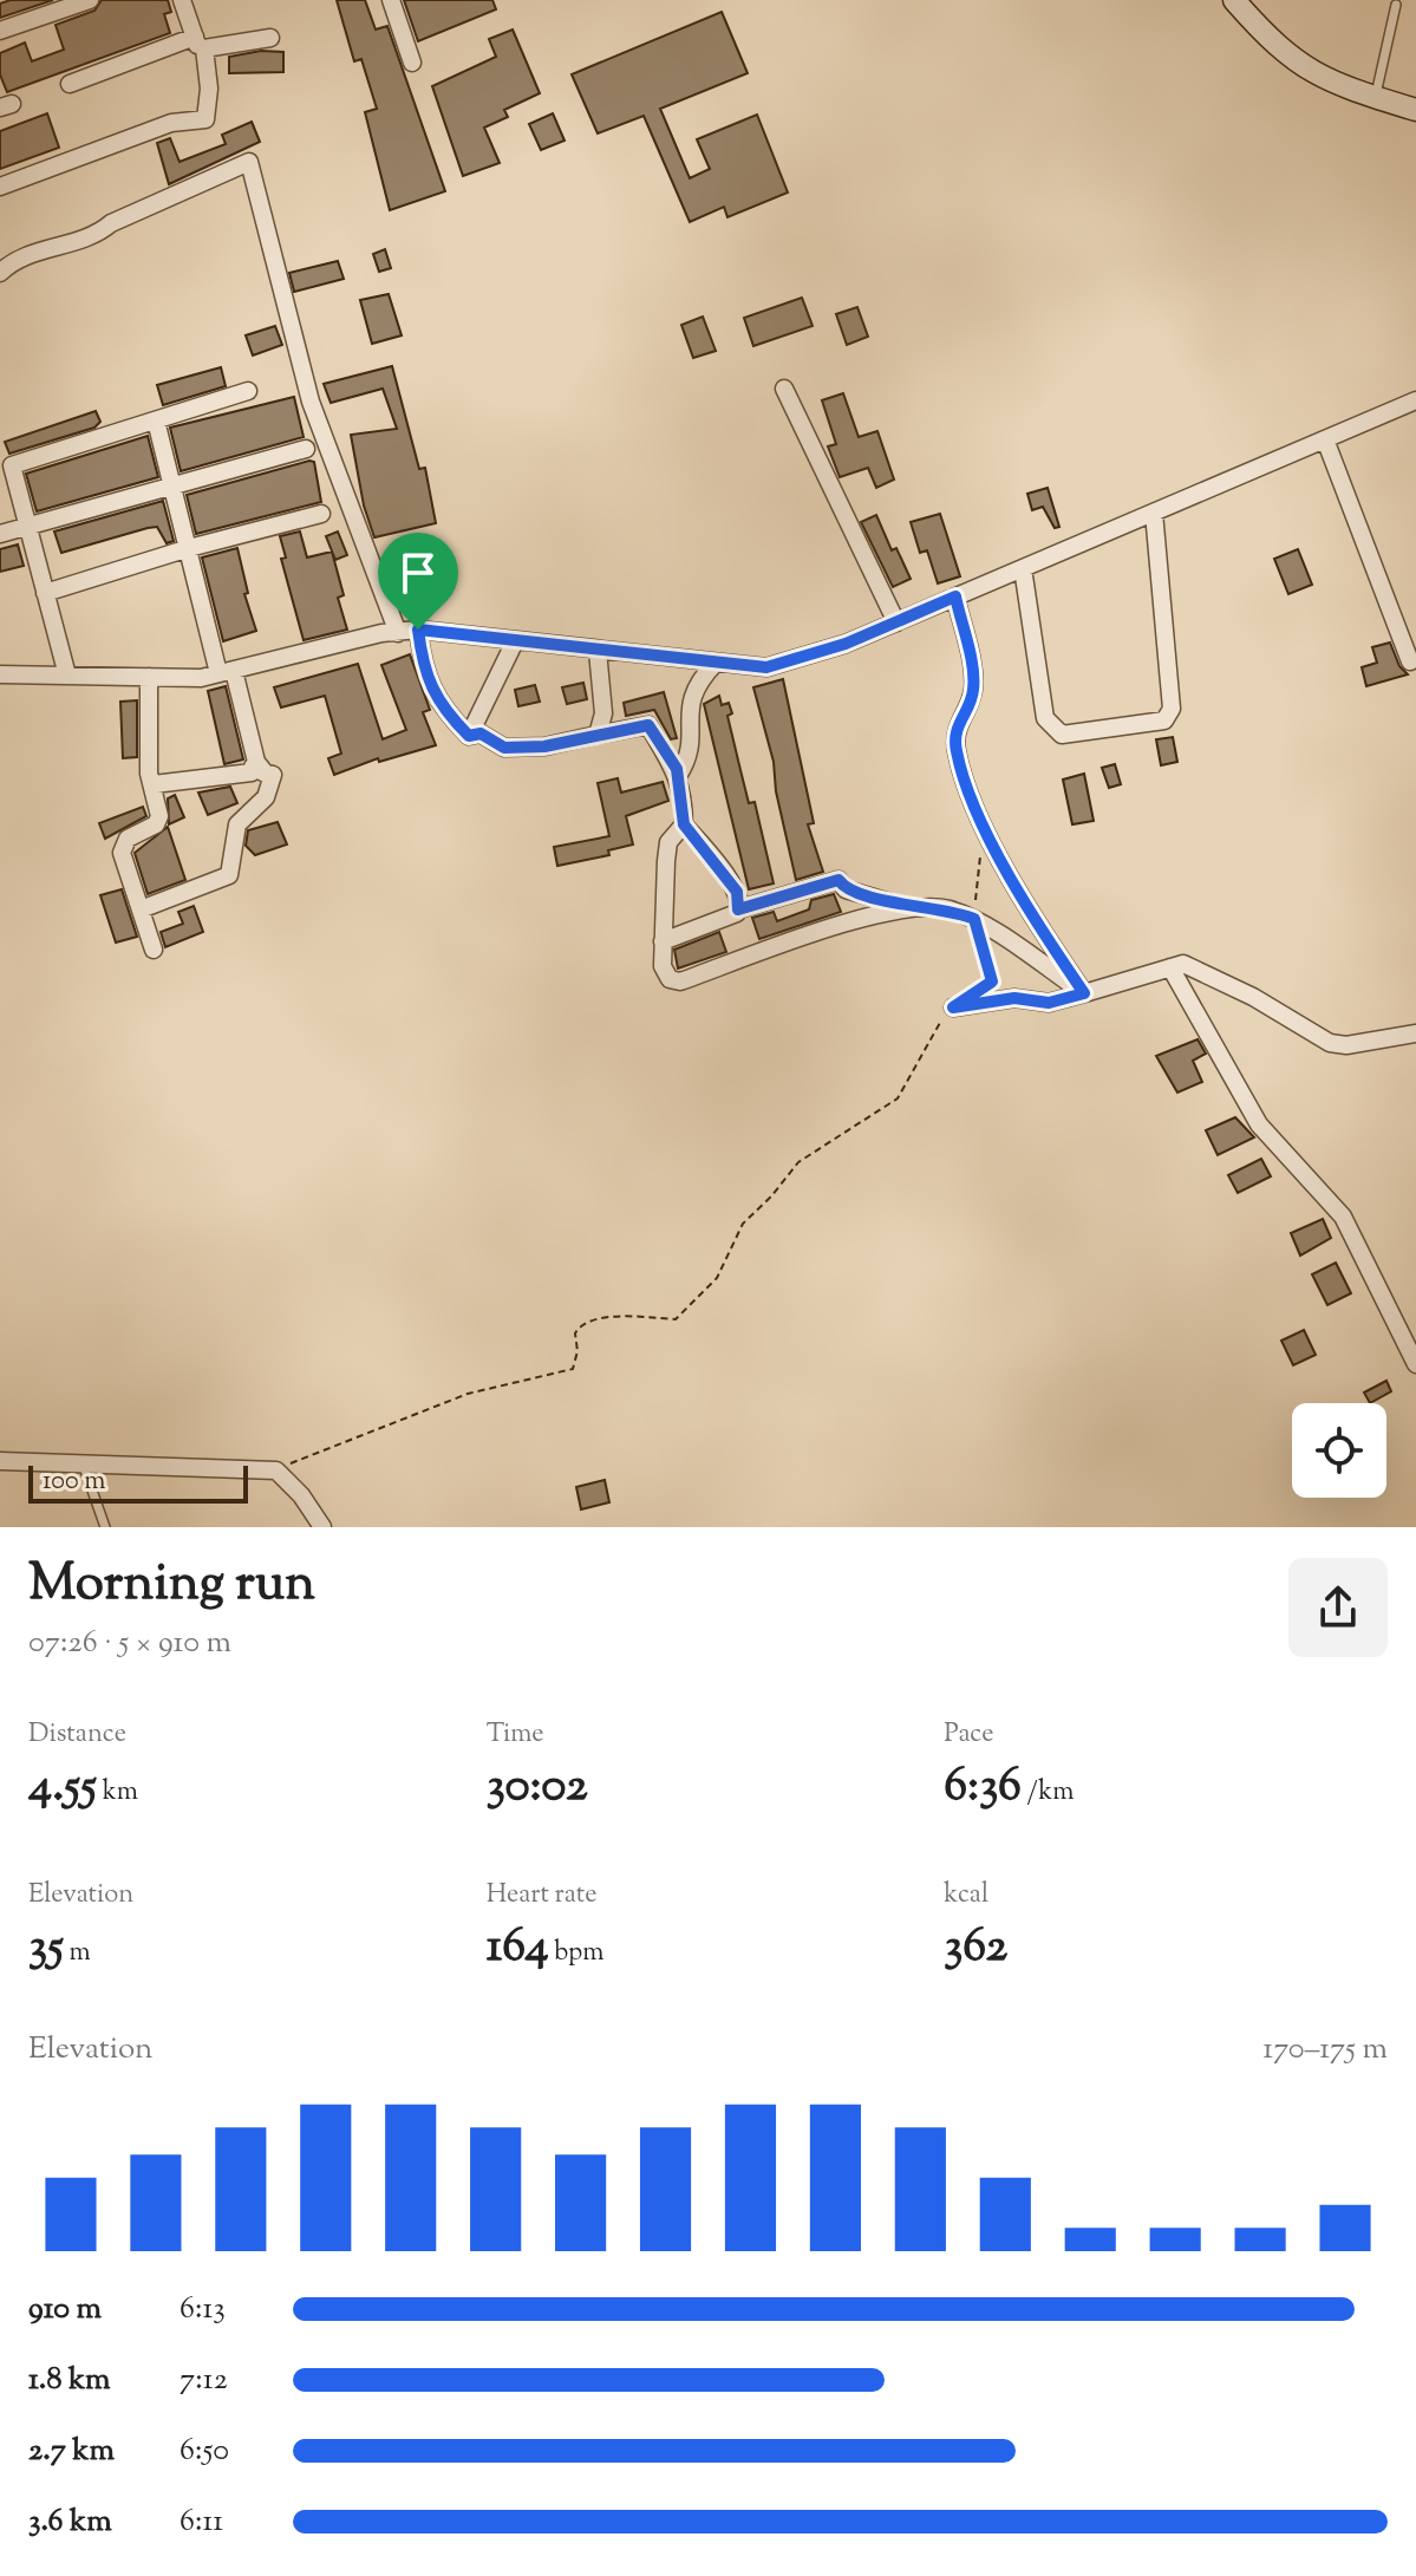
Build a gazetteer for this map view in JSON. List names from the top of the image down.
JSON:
{
  "scale_bar": "100 m",
  "page": {
    "scale": "100 m",
    "heading": ["Morning run", "07:26 · 5 × 910 m"],
    "stats": [
      ["Distance", "4.55 km"],
      ["Time", "30:02"],
      ["Pace", "6:36 /km"],
      ["Elevation", "35 m"],
      ["Heart rate", "164 bpm"],
      ["kcal", "362"]
    ],
    "chart": ["Elevation", "170–175 m"],
    "list": [
      {
        "name": "910 m",
        "note": "6:13"
      },
      {
        "name": "1.8 km",
        "note": "7:12"
      },
      {
        "name": "2.7 km",
        "note": "6:50"
      },
      {
        "name": "3.6 km",
        "note": "6:11"
      }
    ]
  }
}
